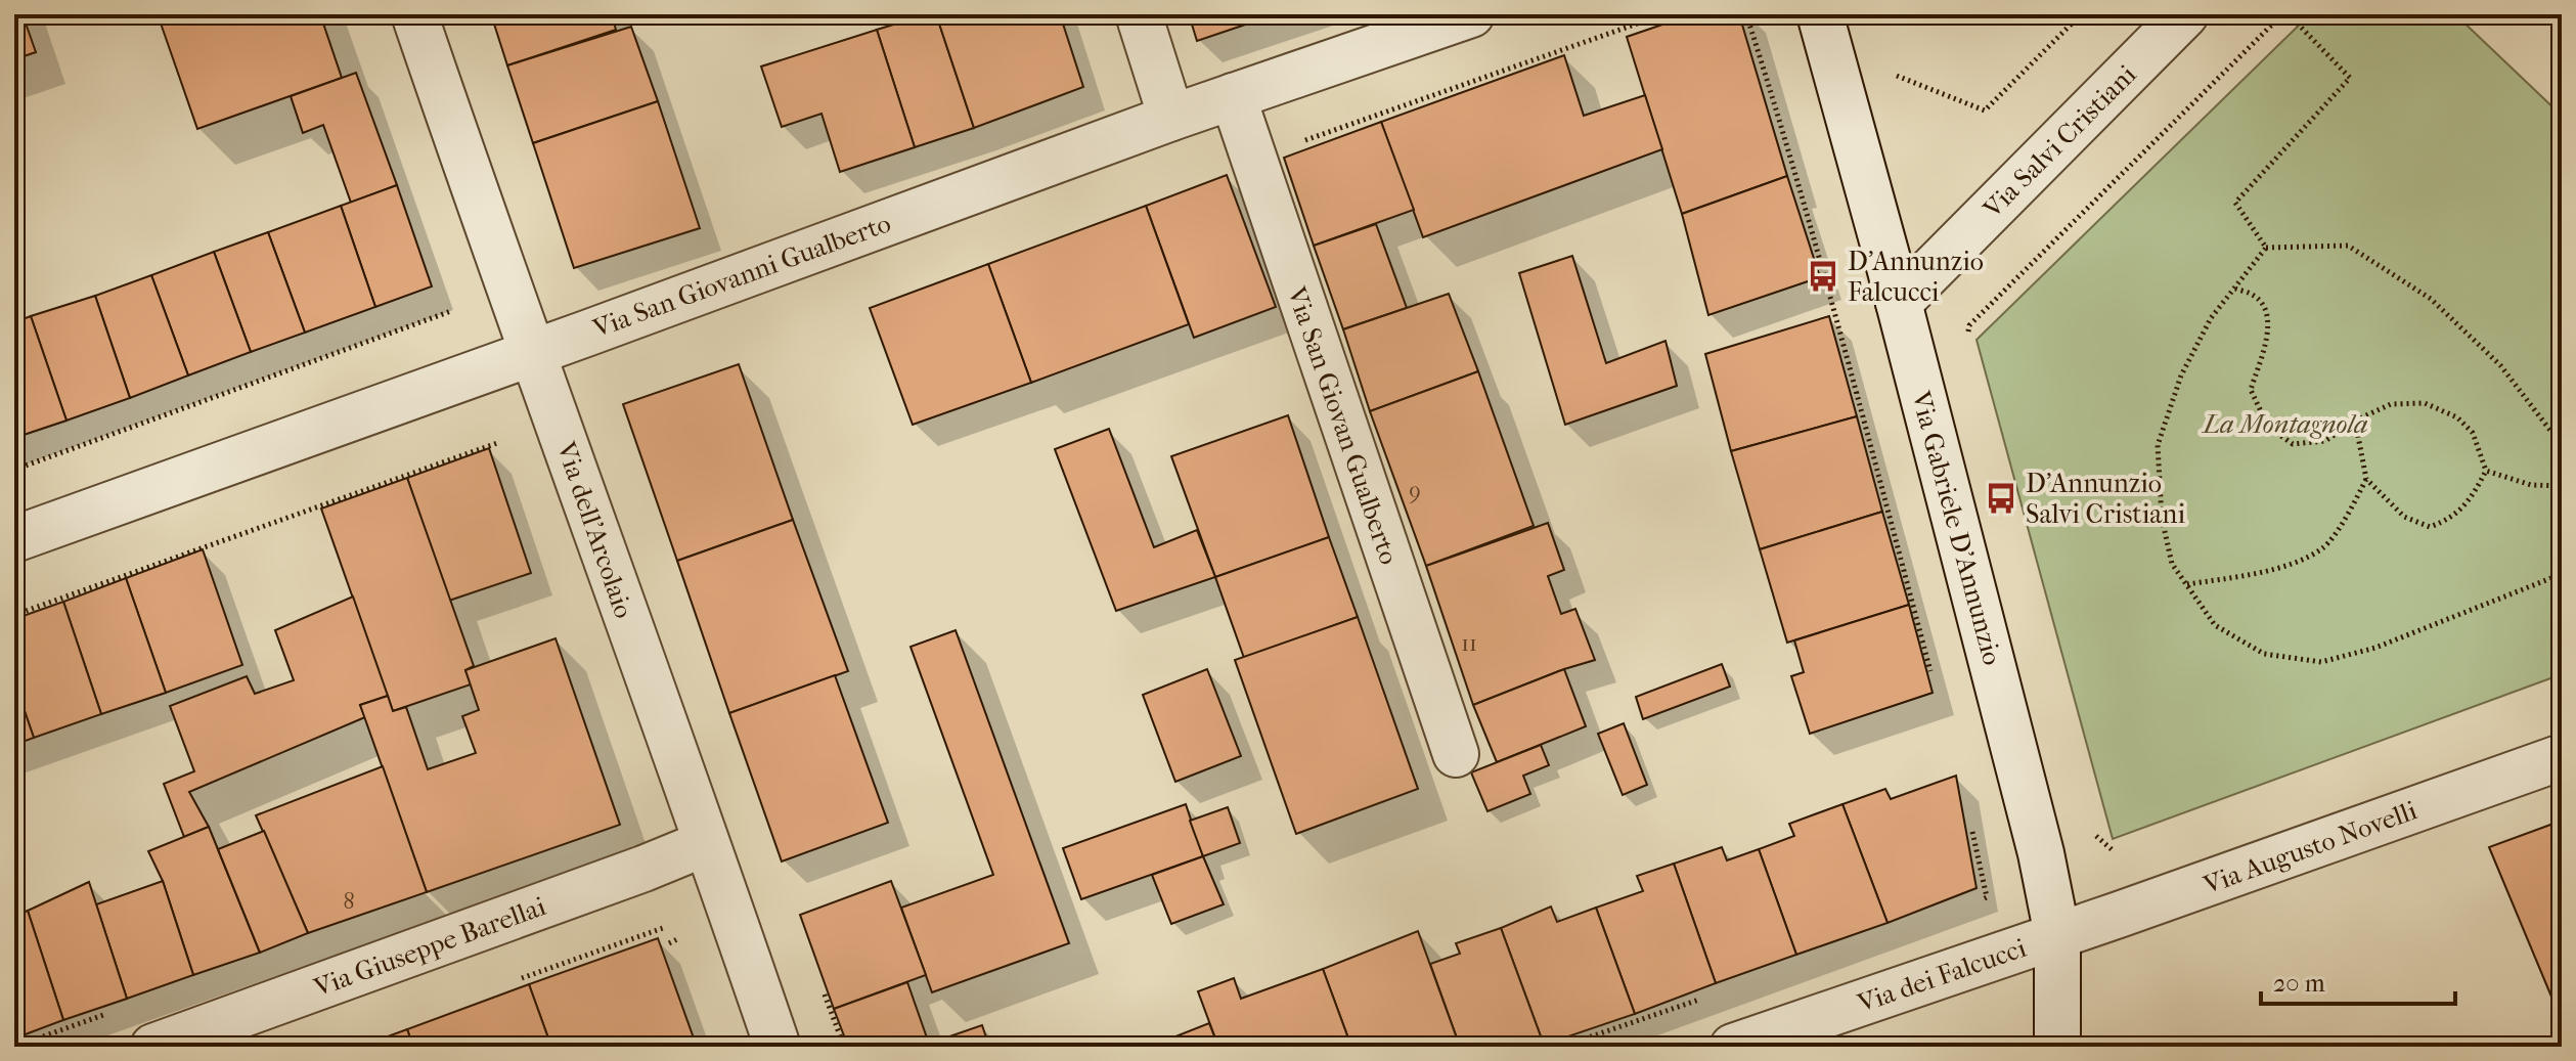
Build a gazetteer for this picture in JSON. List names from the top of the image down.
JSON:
{
  "streets": {
    "street": [
      "Via Salvi Cristiani",
      "Via San Giovanni Gualberto",
      "Via San Giovan Gualberto",
      "Via Gabriele D'Annunzio",
      "Via dell'Arcolaio",
      "Via Augusto Novelli",
      "Via Giuseppe Barellai",
      "Via dei Falcucci"
    ]
  },
  "crossings": [
    ["Via Salvi Cristiani", "Via Gabriele D'Annunzio"],
    ["Via San Giovanni Gualberto", "Via San Giovan Gualberto"],
    ["Via San Giovanni Gualberto", "Via dell'Arcolaio"],
    ["Via Gabriele D'Annunzio", "Via Augusto Novelli"],
    ["Via Gabriele D'Annunzio", "Via dei Falcucci"],
    ["Via dell'Arcolaio", "Via Giuseppe Barellai"],
    ["Via Augusto Novelli", "Via dei Falcucci"]
  ],
  "parks": ["La Montagnola"],
  "places": {
    "bus stop": ["D'Annunzio Falcucci", "D'Annunzio Salvi Cristiani"]
  },
  "house_numbers": ["9", "11", "8"],
  "scale_bar": "20 m"
}
